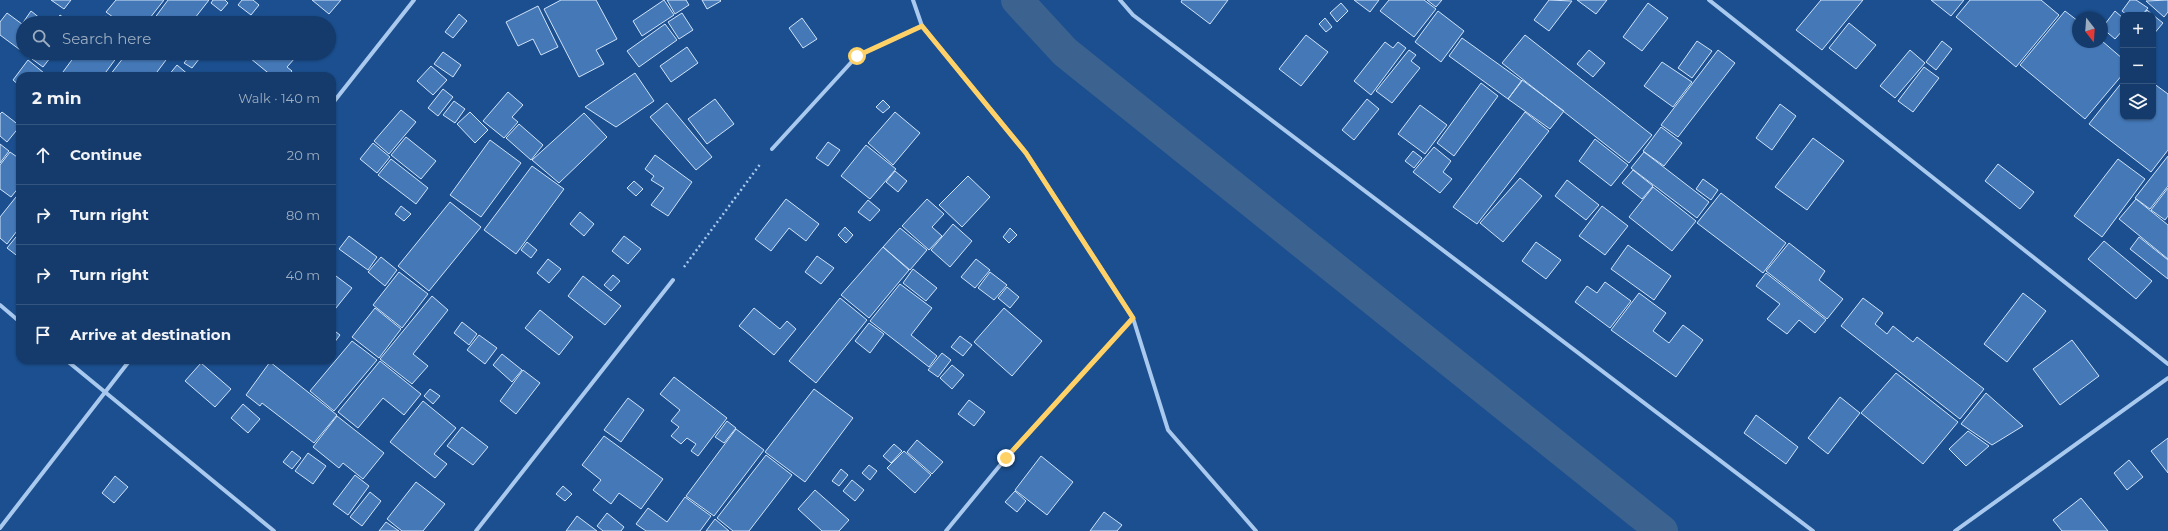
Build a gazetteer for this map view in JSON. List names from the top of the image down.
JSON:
{
  "north": "bottom",
  "page": {
    "map_buttons": ["+", "−"],
    "search": "Search here",
    "heading": ["2 min", "Walk · 140 m"],
    "list": [
      ["Continue", "20 m"],
      ["Turn right", "80 m"],
      ["Turn right", "40 m"],
      "Arrive at destination"
    ]
  }
}
